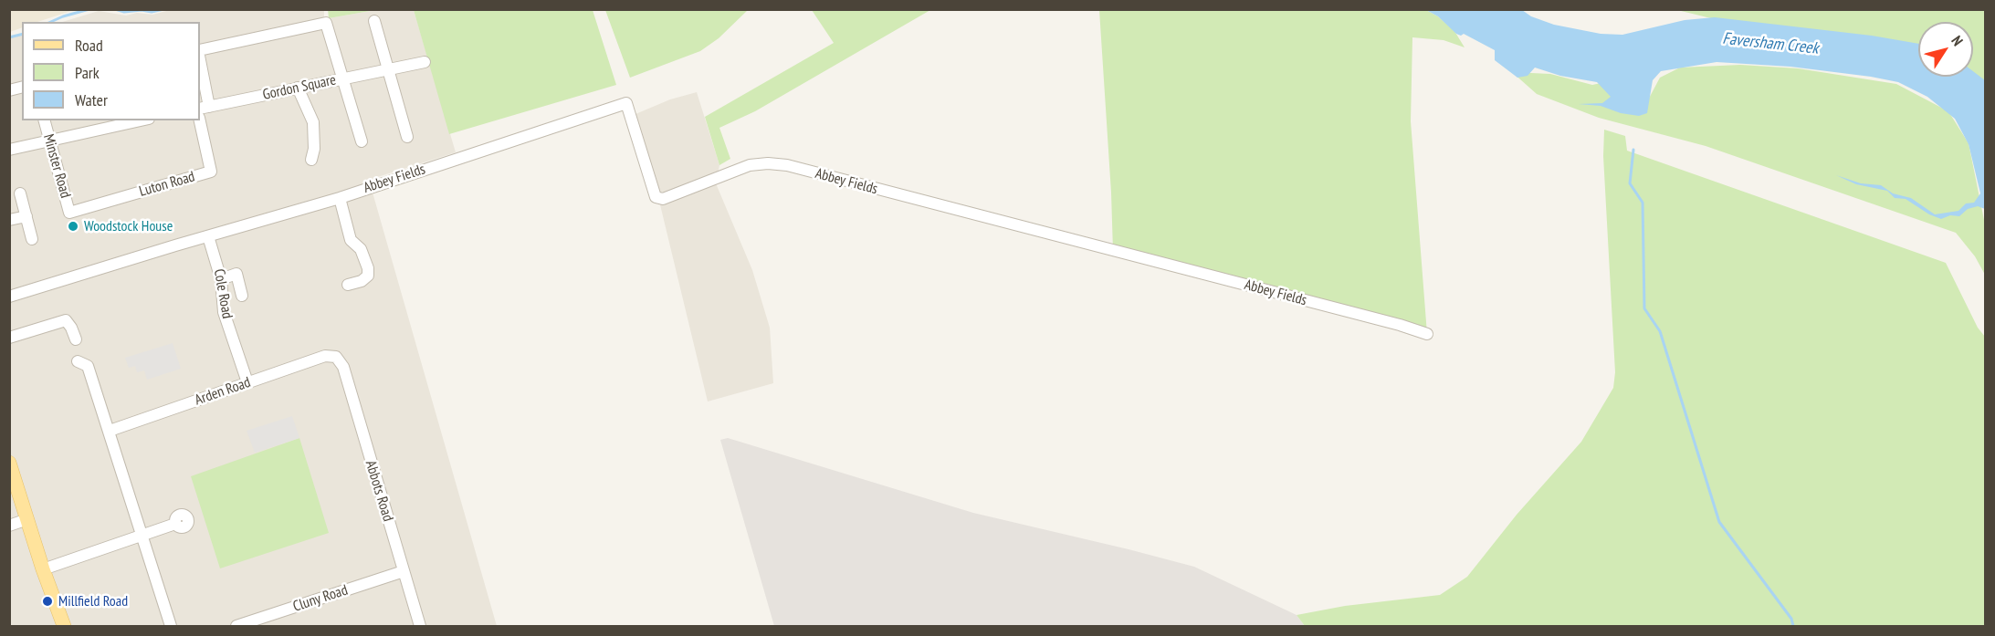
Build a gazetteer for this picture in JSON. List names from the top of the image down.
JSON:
{
  "streets": {
    "street": [
      "Gordon Square",
      "Minster Road",
      "Abbey Fields",
      "Luton Road",
      "Cole Road",
      "Arden Road",
      "Abbots Road",
      "Cluny Road"
    ]
  },
  "crossings": [
    ["Minster Road", "Luton Road"],
    ["Abbey Fields", "Cole Road"],
    ["Cole Road", "Arden Road"],
    ["Arden Road", "Abbots Road"],
    ["Abbots Road", "Cluny Road"]
  ],
  "water": ["Faversham Creek"],
  "places": ["Woodstock House", "Millfield Road"],
  "legend": ["Road", "Park", "Water"],
  "north": "top right"
}
